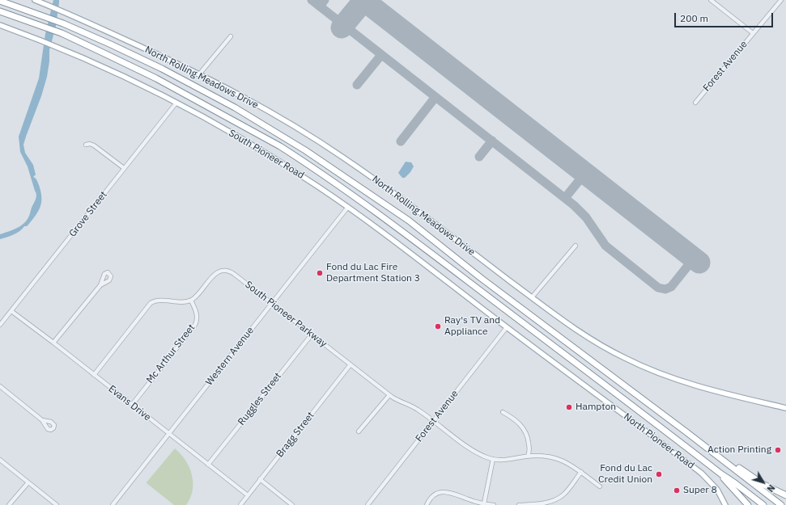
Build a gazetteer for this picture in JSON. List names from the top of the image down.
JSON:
{
  "streets": {
    "main road": ["North Rolling Meadows Drive", "South Pioneer Road", "North Pioneer Road"],
    "street": [
      "Forest Avenue",
      "Grove Street",
      "South Pioneer Parkway",
      "Mc Arthur Street",
      "Western Avenue",
      "Ruggles Street",
      "Evans Drive",
      "Bragg Street"
    ]
  },
  "crossings": [
    ["Forest Avenue", "South Pioneer Road"],
    ["Forest Avenue", "South Pioneer Parkway"],
    ["Forest Avenue", "North Pioneer Road"],
    ["South Pioneer Road", "Grove Street"],
    ["South Pioneer Road", "Western Avenue"],
    ["South Pioneer Road", "North Pioneer Road"],
    ["Grove Street", "Evans Drive"],
    ["South Pioneer Parkway", "Mc Arthur Street"],
    ["South Pioneer Parkway", "Western Avenue"],
    ["South Pioneer Parkway", "Ruggles Street"],
    ["South Pioneer Parkway", "Bragg Street"],
    ["Mc Arthur Street", "Evans Drive"],
    ["Western Avenue", "Evans Drive"],
    ["Ruggles Street", "Evans Drive"],
    ["Evans Drive", "Bragg Street"]
  ],
  "places": [
    "Fond du Lac Fire Department Station 3",
    "Ray's TV and Appliance",
    "Hampton",
    "Action Printing",
    "Fond du Lac Credit Union",
    "Super 8"
  ],
  "scale_bar": "200 m",
  "north": "bottom right"
}
